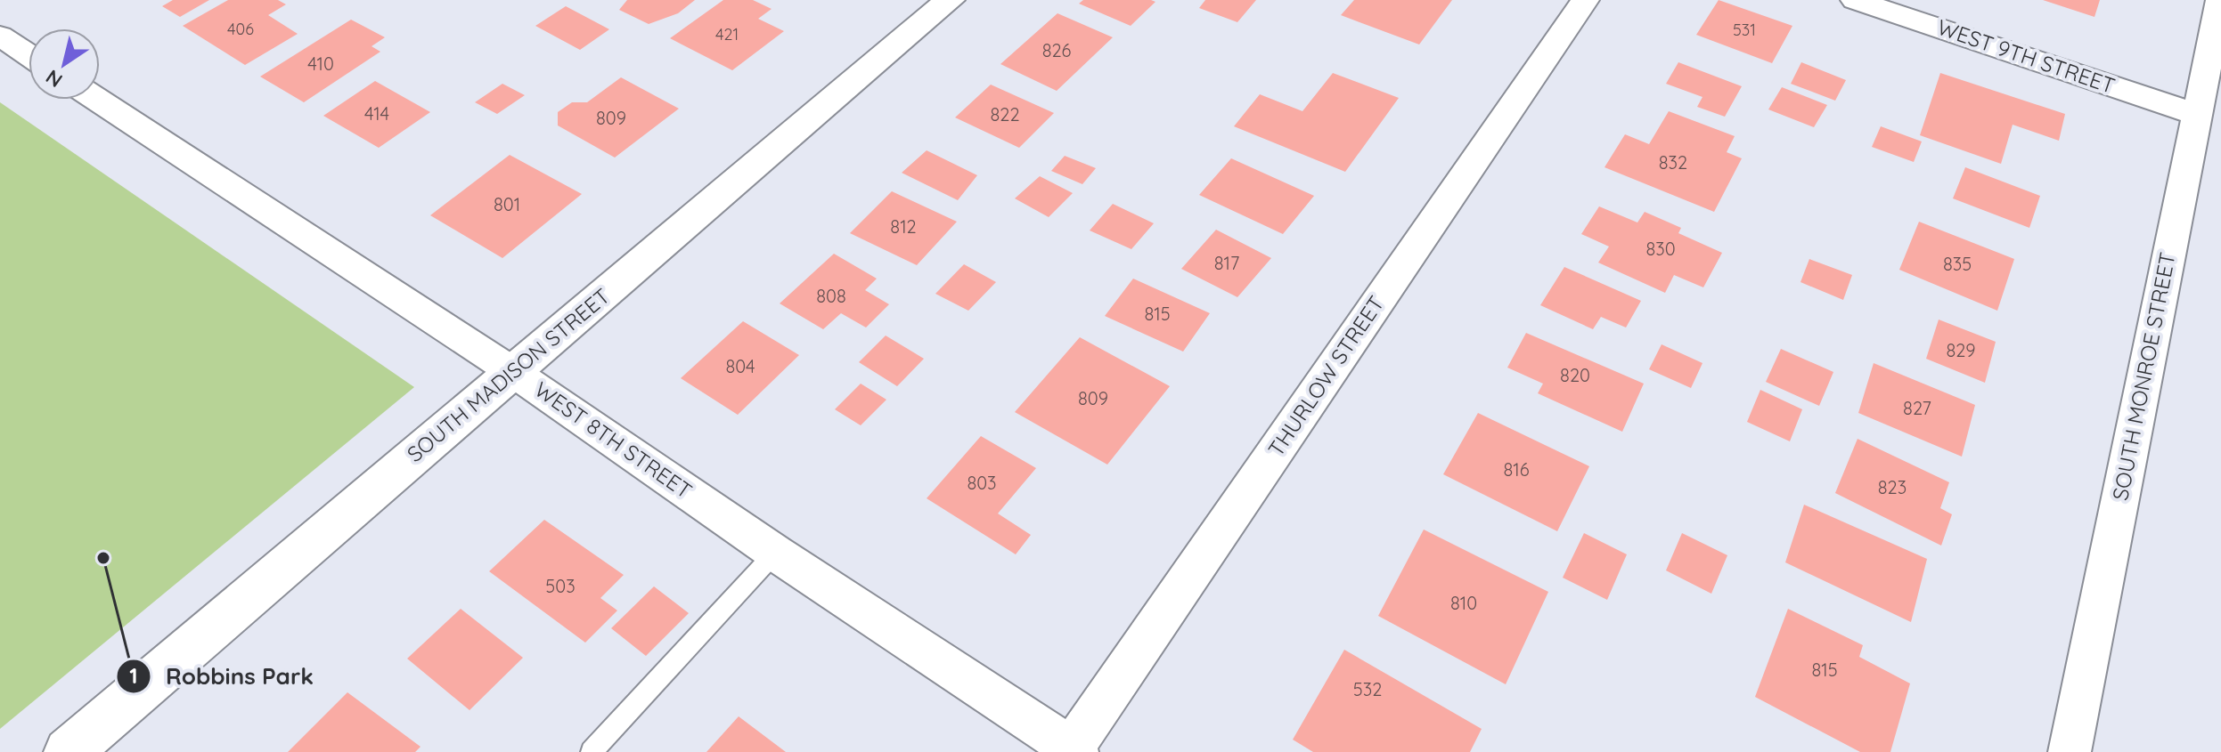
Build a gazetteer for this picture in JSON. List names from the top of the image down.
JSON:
{
  "streets": {
    "street": [
      "WEST 9TH STREET",
      "SOUTH MADISON STREET",
      "THURLOW STREET",
      "SOUTH MONROE STREET",
      "WEST 8TH STREET"
    ]
  },
  "crossings": [
    ["WEST 9TH STREET", "SOUTH MONROE STREET"],
    ["SOUTH MADISON STREET", "WEST 8TH STREET"],
    ["THURLOW STREET", "WEST 8TH STREET"]
  ],
  "places": ["Robbins Park"],
  "house_numbers": [
    "406",
    "531",
    "421",
    "826",
    "410",
    "414",
    "822",
    "809",
    "832",
    "801",
    "812",
    "830",
    "817",
    "835",
    "808",
    "815",
    "829",
    "804",
    "820",
    "809",
    "827",
    "816",
    "803",
    "823",
    "503",
    "810",
    "815",
    "532"
  ],
  "north": "bottom left"
}
